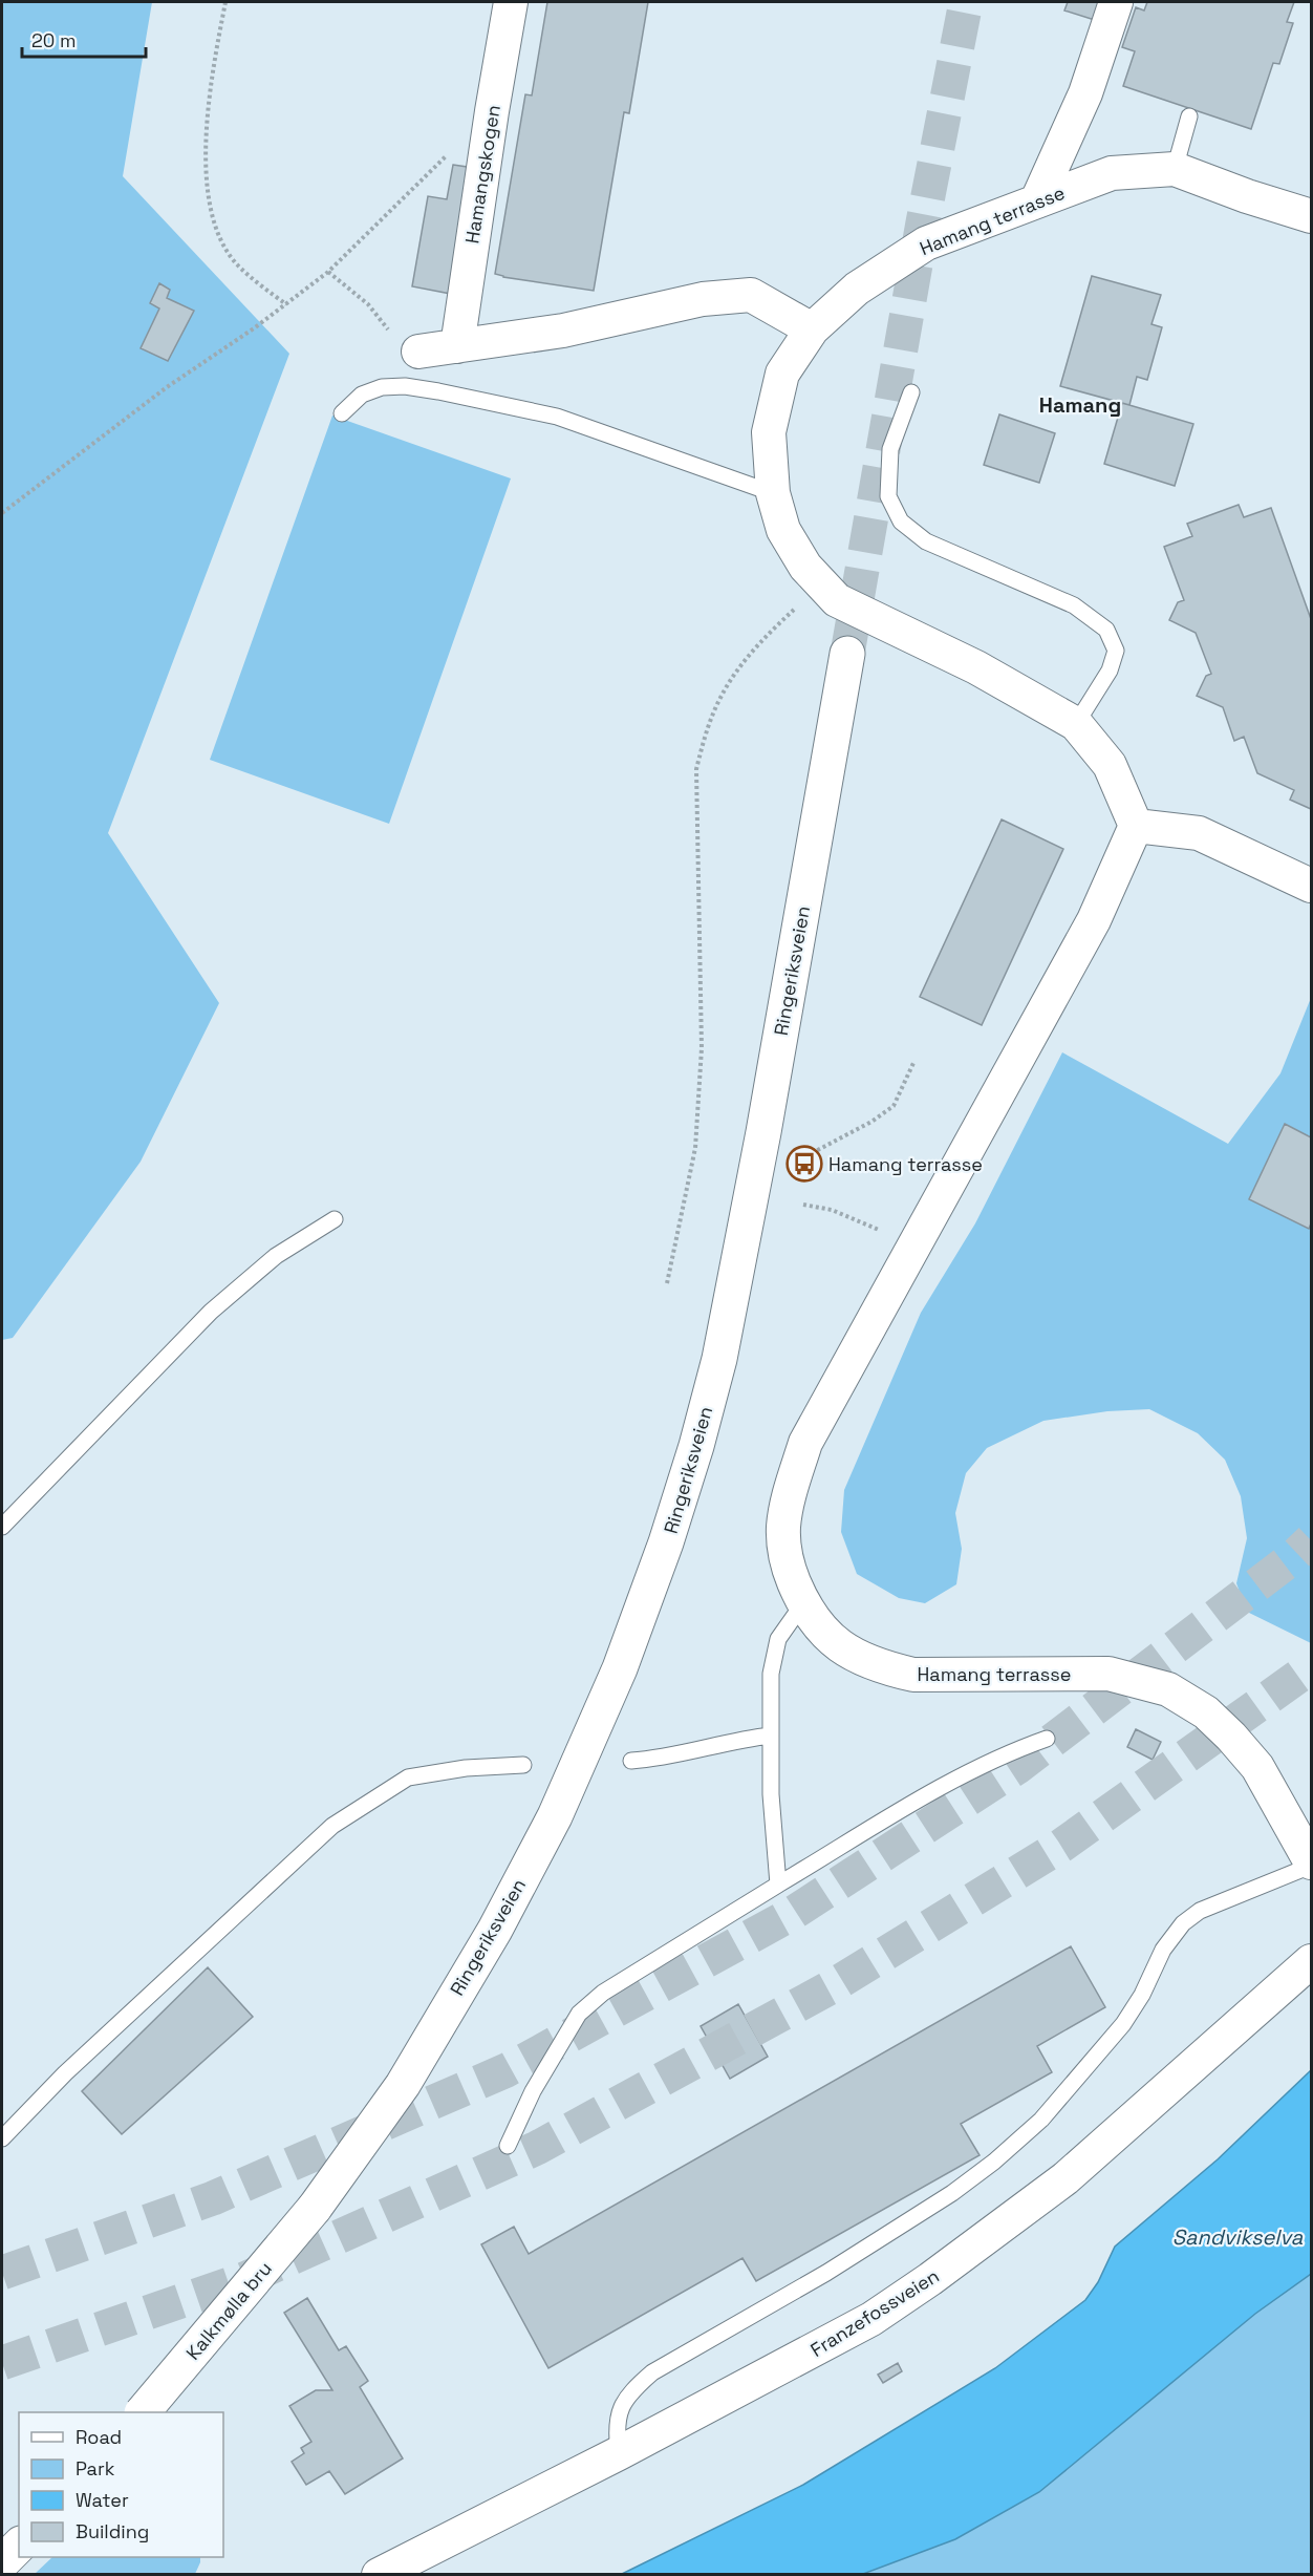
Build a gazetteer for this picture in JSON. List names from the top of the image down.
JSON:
{
  "streets": {
    "main road": ["Ringeriksveien", "Kalkmølla bru"],
    "street": ["Hamangskogen", "Hamang terrasse", "Franzefossveien"]
  },
  "crossings": [
    ["Ringeriksveien", "Kalkmølla bru"]
  ],
  "districts": ["Hamang"],
  "water": ["Sandvikselva"],
  "places": {
    "bus stop": ["Hamang terrasse"]
  },
  "legend": [
    "Road",
    "Park",
    "Water",
    "Building"
  ],
  "scale_bar": "20 m"
}
